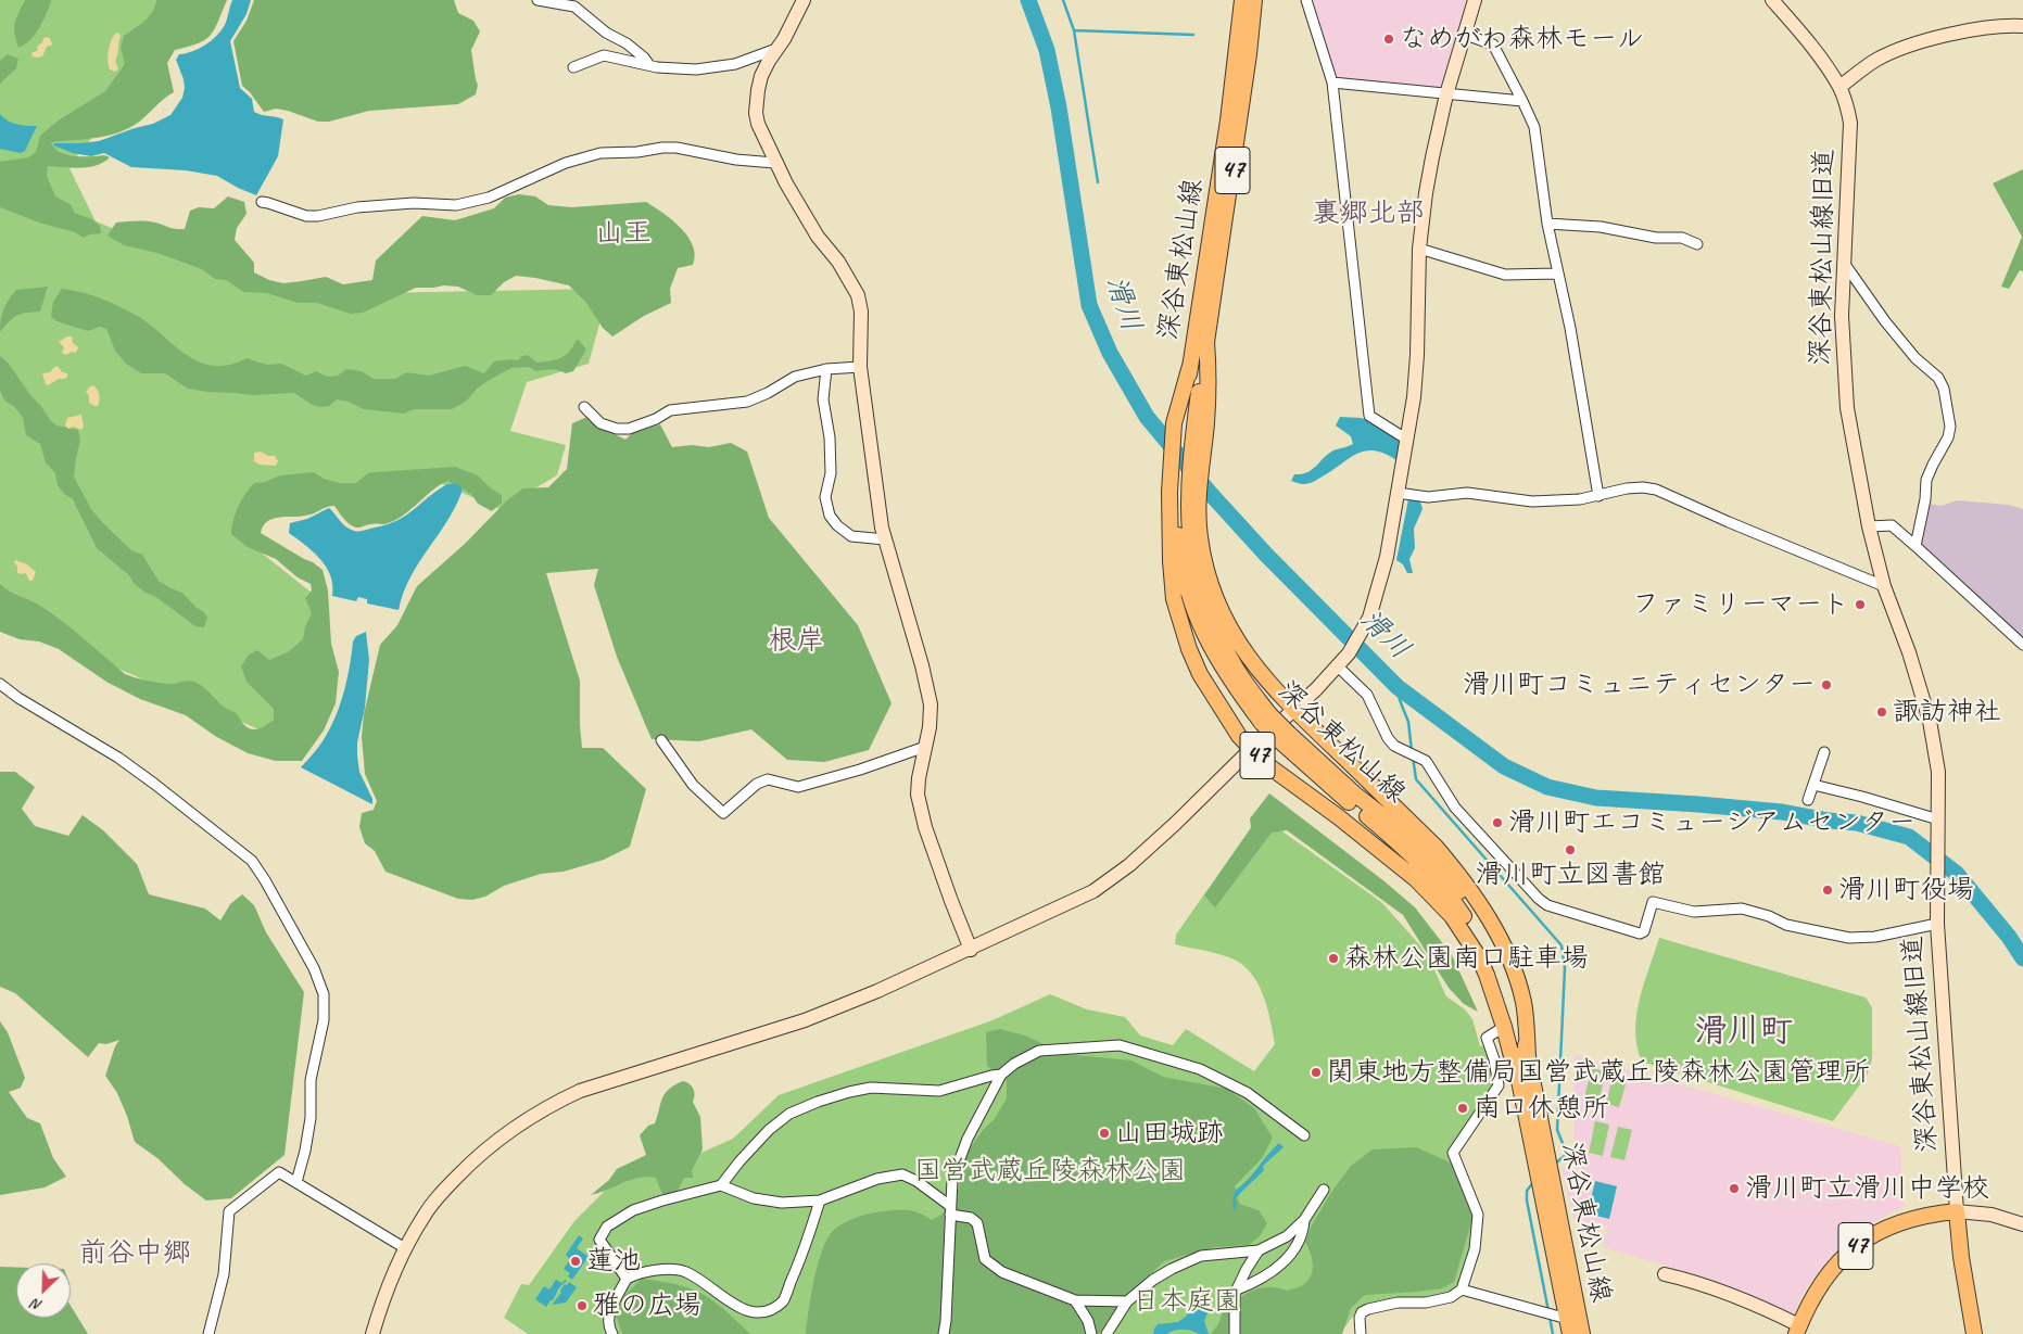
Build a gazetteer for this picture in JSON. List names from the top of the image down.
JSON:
{
  "streets": {
    "main road": ["47", "深谷東松山線"],
    "street": ["深谷東松山線旧道"]
  },
  "crossings": [
    ["47", "深谷東松山線旧道"]
  ],
  "districts": [
    "裏郷北部",
    "山王",
    "根岸",
    "滑川町",
    "前谷中郷"
  ],
  "water": ["滑川"],
  "parks": ["国営武蔵丘陵森林公園", "日本庭園"],
  "places": [
    "なめがわ森林モール",
    "ファミリーマート",
    "滑川町コミュニティセンター",
    "諏訪神社",
    "滑川町エコミュージアムセンター",
    "滑川町立図書館",
    "滑川町役場",
    "森林公園南口駐車場",
    "関東地方整備局国営武蔵丘陵森林公園管理所",
    "南口休憩所",
    "山田城跡",
    "滑川町立滑川中学校",
    "蓮池",
    "雅の広場"
  ],
  "north": "bottom left"
}
